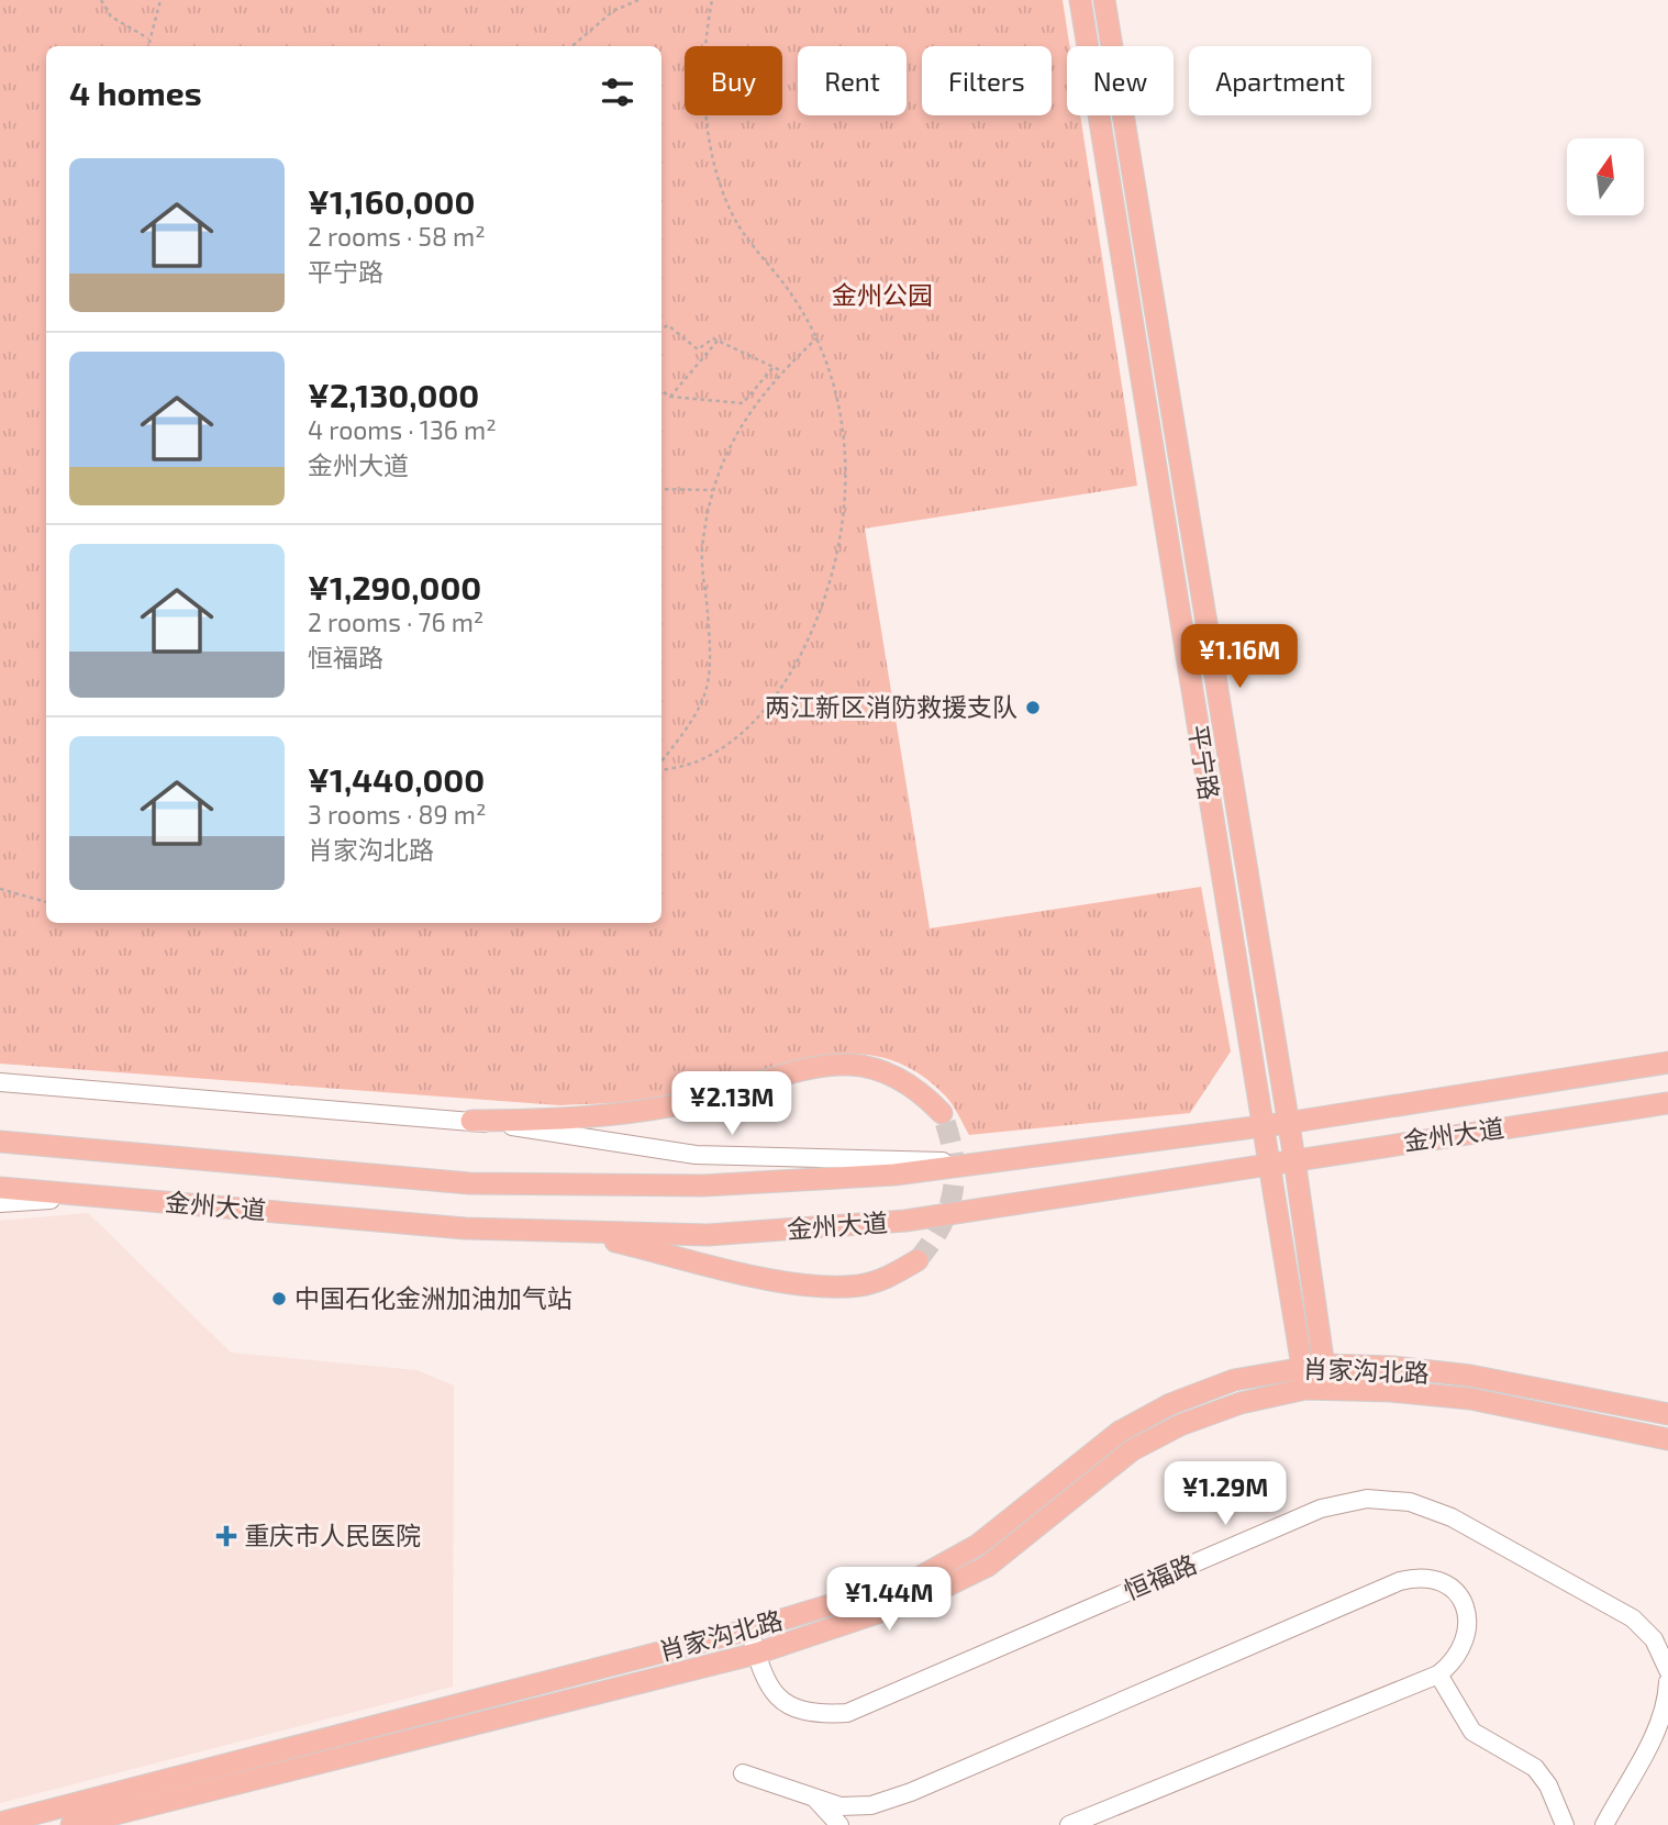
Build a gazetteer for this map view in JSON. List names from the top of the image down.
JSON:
{
  "streets": {
    "main road": ["平宁路", "金州大道", "肖家沟北路"],
    "street": ["恒福路"]
  },
  "crossings": [
    ["平宁路", "金州大道"],
    ["平宁路", "肖家沟北路"],
    ["肖家沟北路", "恒福路"]
  ],
  "parks": ["金州公园"],
  "places": {
    "other": ["两江新区消防救援支队", "中国石化金洲加油加气站"],
    "health": ["重庆市人民医院"]
  },
  "north": "top",
  "page": {
    "chip": [
      "Buy",
      "Rent",
      "Filters",
      "New",
      "Apartment"
    ],
    "heading": "4 homes",
    "list": [
      {
        "name": "¥1,160,000",
        "note": "2 rooms · 58 m² · 平宁路"
      },
      {
        "name": "¥2,130,000",
        "note": "4 rooms · 136 m² · 金州大道"
      },
      {
        "name": "¥1,290,000",
        "note": "2 rooms · 76 m² · 恒福路"
      },
      {
        "name": "¥1,440,000",
        "note": "3 rooms · 89 m² · 肖家沟北路"
      }
    ],
    "price": [
      "¥1.16M",
      "¥2.13M",
      "¥1.29M",
      "¥1.44M"
    ]
  }
}
